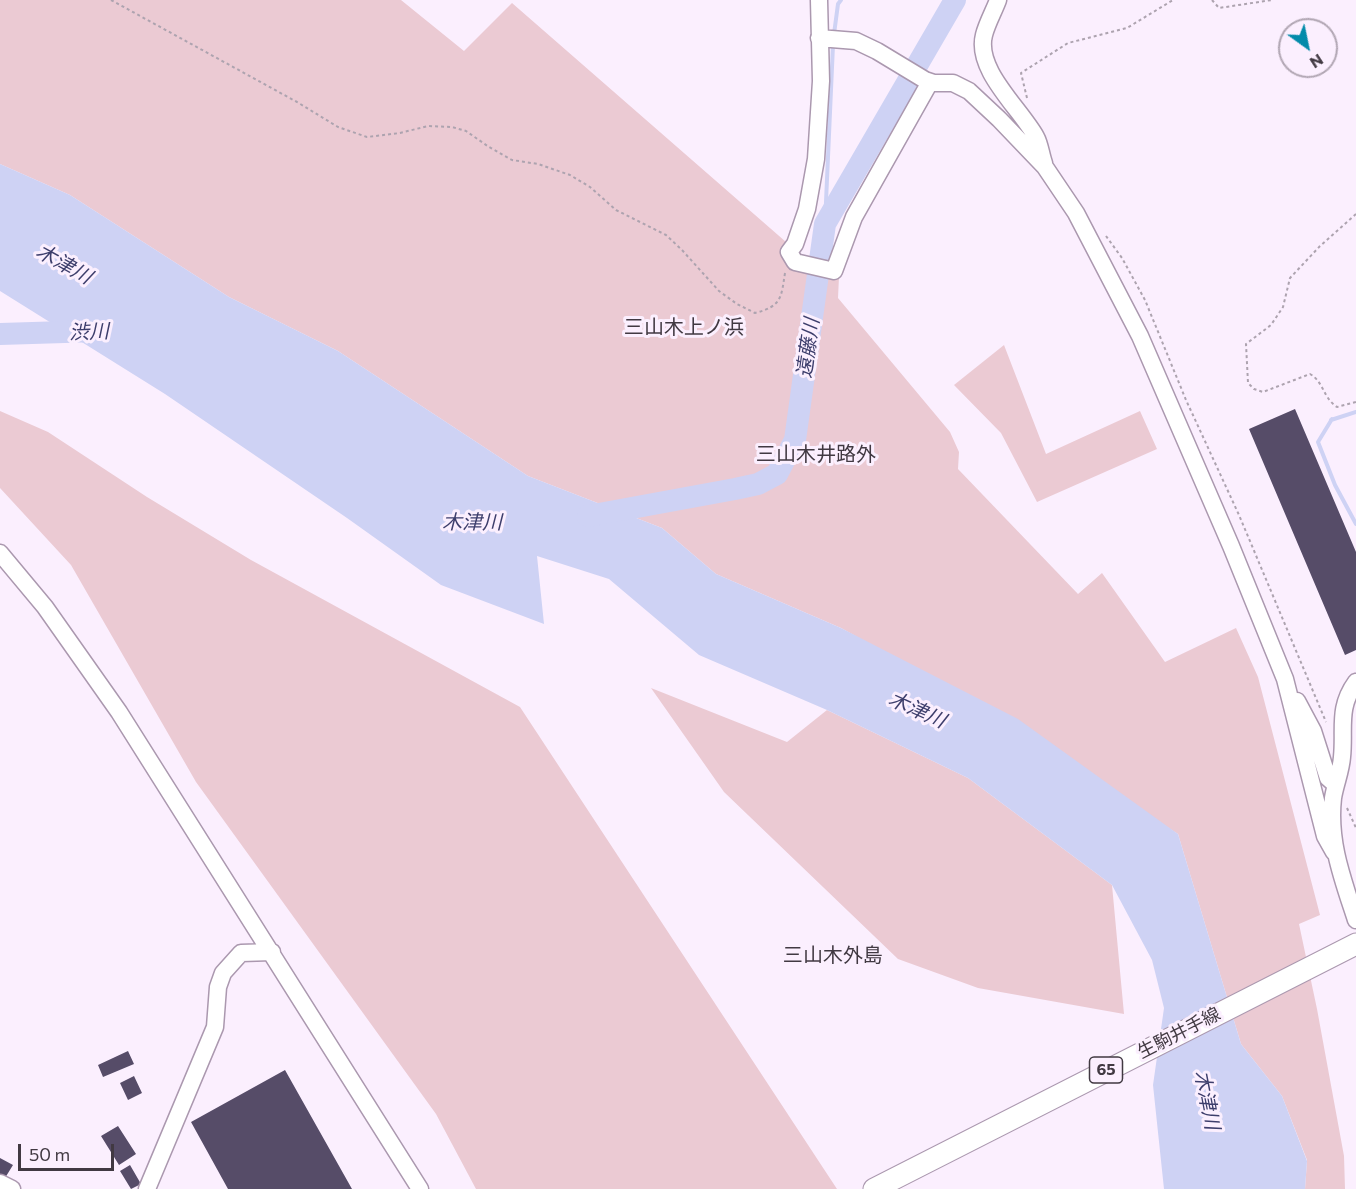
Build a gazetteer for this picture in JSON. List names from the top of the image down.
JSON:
{
  "streets": {
    "main road": ["生駒井手線", "65"]
  },
  "districts": ["三山木上ノ浜", "三山木井路外", "三山木外島"],
  "water": ["木津川", "渋川", "遠藤川"],
  "scale_bar": "50 m",
  "north": "bottom right"
}
